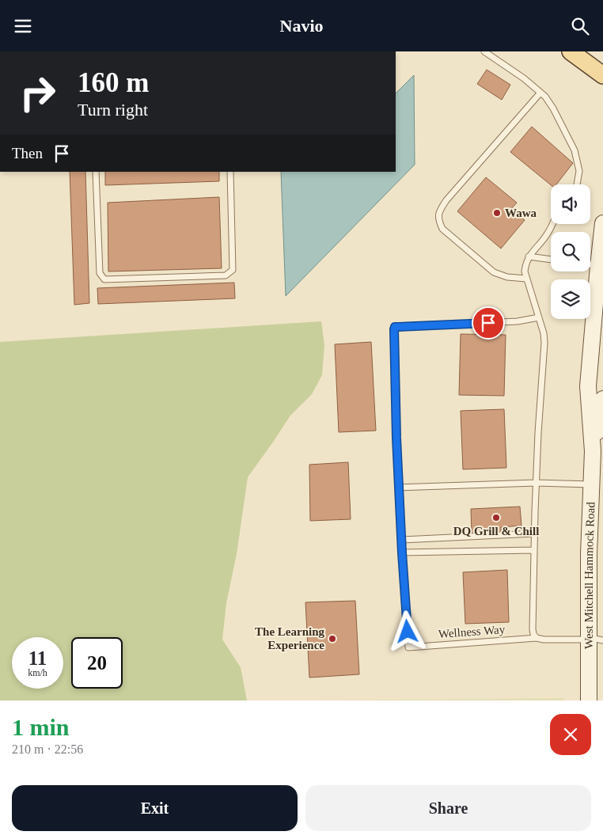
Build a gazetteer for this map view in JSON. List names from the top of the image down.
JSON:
{
  "streets": {
    "main road": ["West Mitchell Hammock Road"],
    "lane": ["Wellness Way"]
  },
  "crossings": [
    ["West Mitchell Hammock Road", "Wellness Way"]
  ],
  "places": ["Wawa", "DQ Grill & Chill", "The Learning Experience"],
  "page": {
    "header": "Navio",
    "turn": ["160 m", "Turn right"],
    "then": "Then",
    "speed": "11 km/h",
    "limit": "20",
    "heading": ["1 min", "210 m · 22:56"],
    "buttons": ["Exit", "Share"]
  }
}
